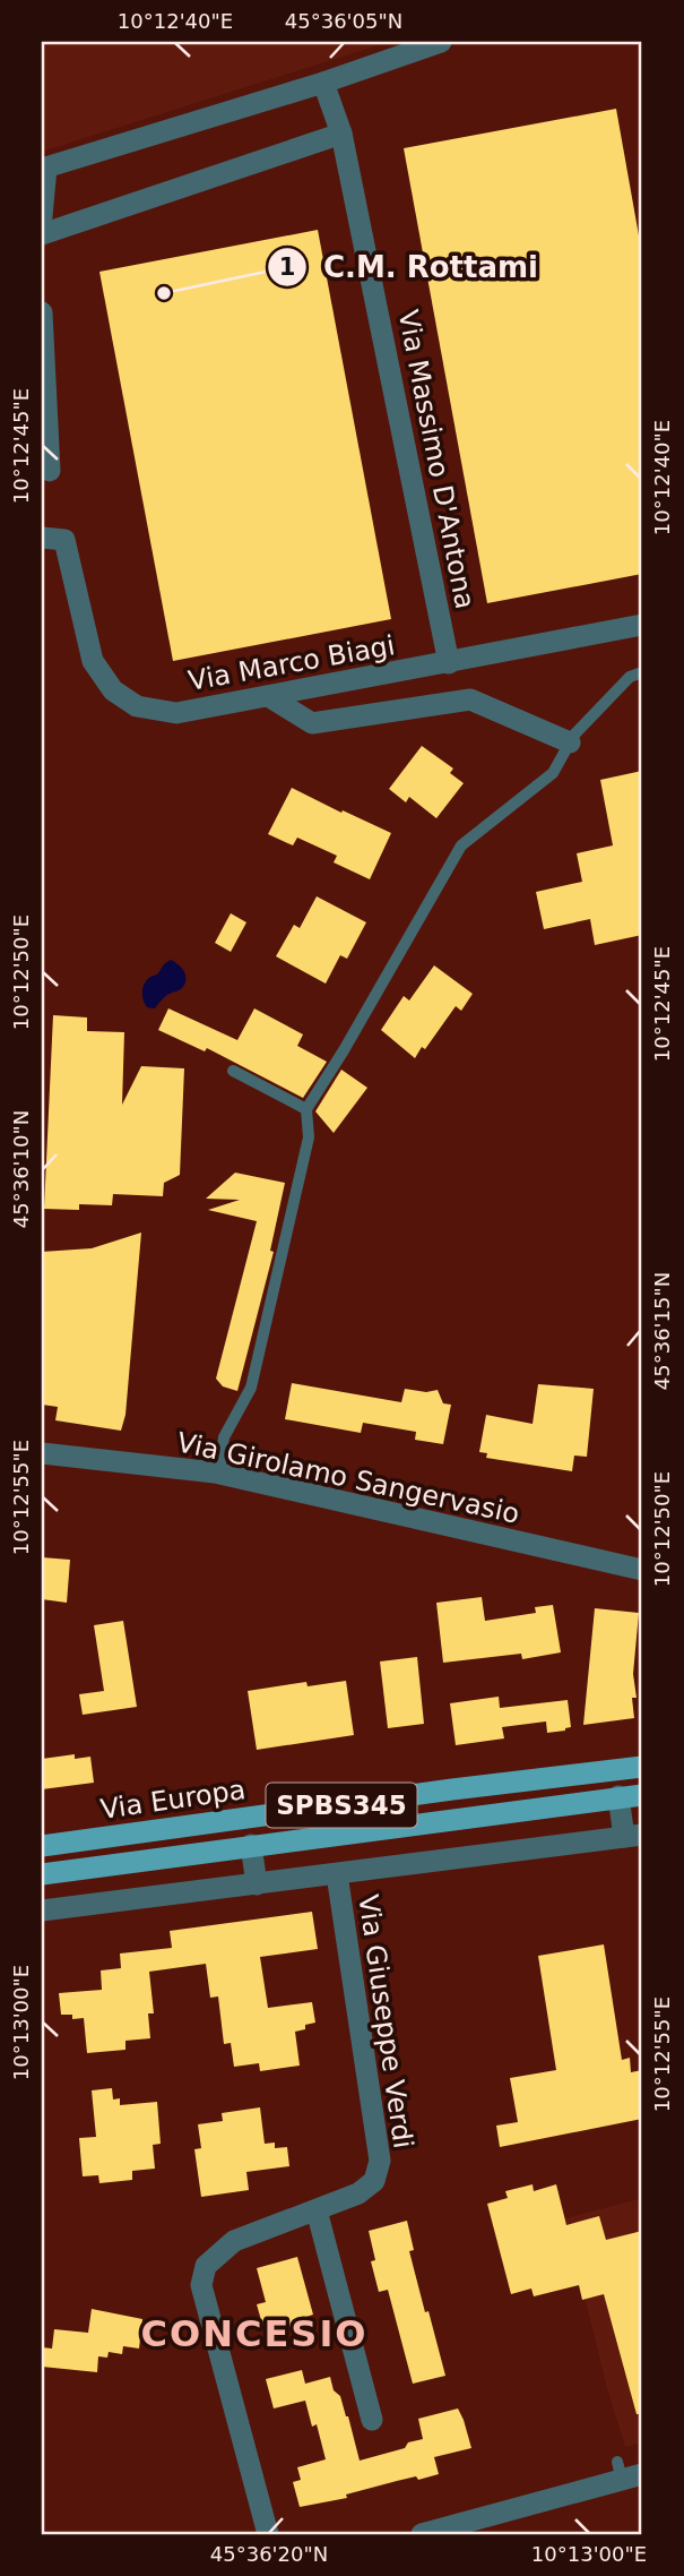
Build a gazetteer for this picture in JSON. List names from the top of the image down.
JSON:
{
  "streets": {
    "main road": ["Via Europa", "SPBS345"],
    "street": [
      "Via Massimo D'Antona",
      "Via Marco Biagi",
      "Via Girolamo Sangervasio",
      "Via Giuseppe Verdi"
    ]
  },
  "crossings": [
    ["Via Massimo D'Antona", "Via Marco Biagi"]
  ],
  "districts": ["CONCESIO"],
  "places": ["C.M. Rottami"],
  "coordinates": [
    "10°12'40\"E",
    "45°36'05\"N",
    "10°12'45\"E",
    "10°12'50\"E",
    "45°36'10\"N",
    "45°36'15\"N",
    "10°12'55\"E",
    "10°13'00\"E",
    "45°36'20\"N"
  ]
}
